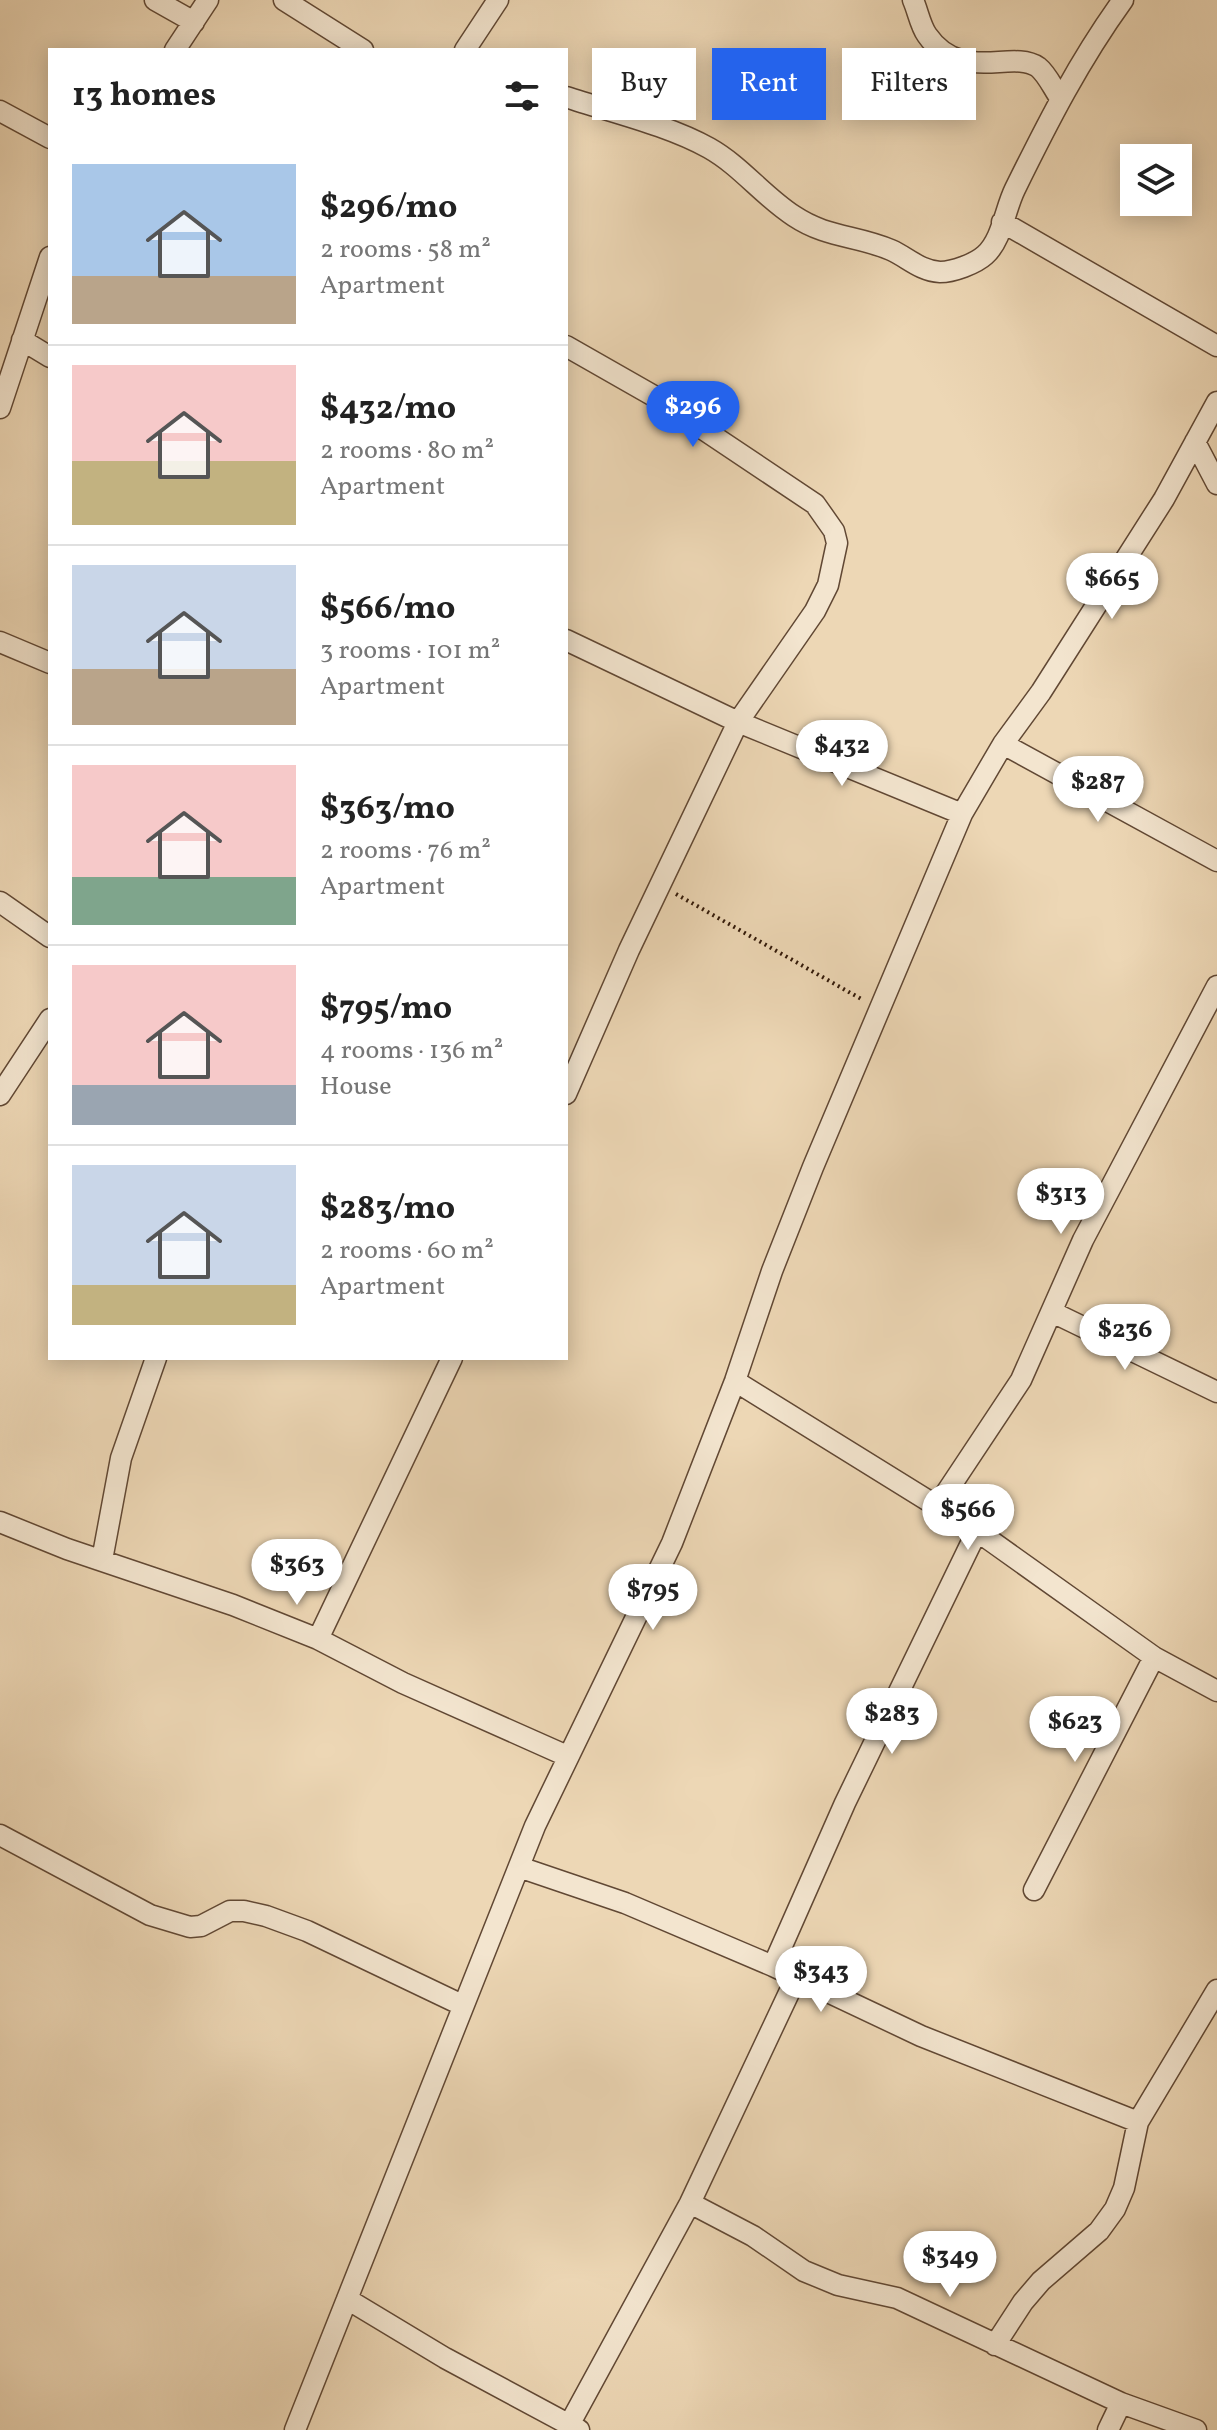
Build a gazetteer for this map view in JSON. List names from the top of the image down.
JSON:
{
  "page": {
    "chip": ["Buy", "Rent", "Filters"],
    "heading": "13 homes",
    "list": [
      {
        "name": "$296/mo",
        "note": "2 rooms · 58 m² · Apartment"
      },
      {
        "name": "$432/mo",
        "note": "2 rooms · 80 m² · Apartment"
      },
      {
        "name": "$566/mo",
        "note": "3 rooms · 101 m² · Apartment"
      },
      {
        "name": "$363/mo",
        "note": "2 rooms · 76 m² · Apartment"
      },
      {
        "name": "$795/mo",
        "note": "4 rooms · 136 m² · House"
      },
      {
        "name": "$283/mo",
        "note": "2 rooms · 60 m² · Apartment"
      }
    ],
    "price": [
      "$296",
      "$665",
      "$432",
      "$287",
      "$313",
      "$236",
      "$566",
      "$363",
      "$795",
      "$283",
      "$623",
      "$343",
      "$349"
    ]
  }
}
